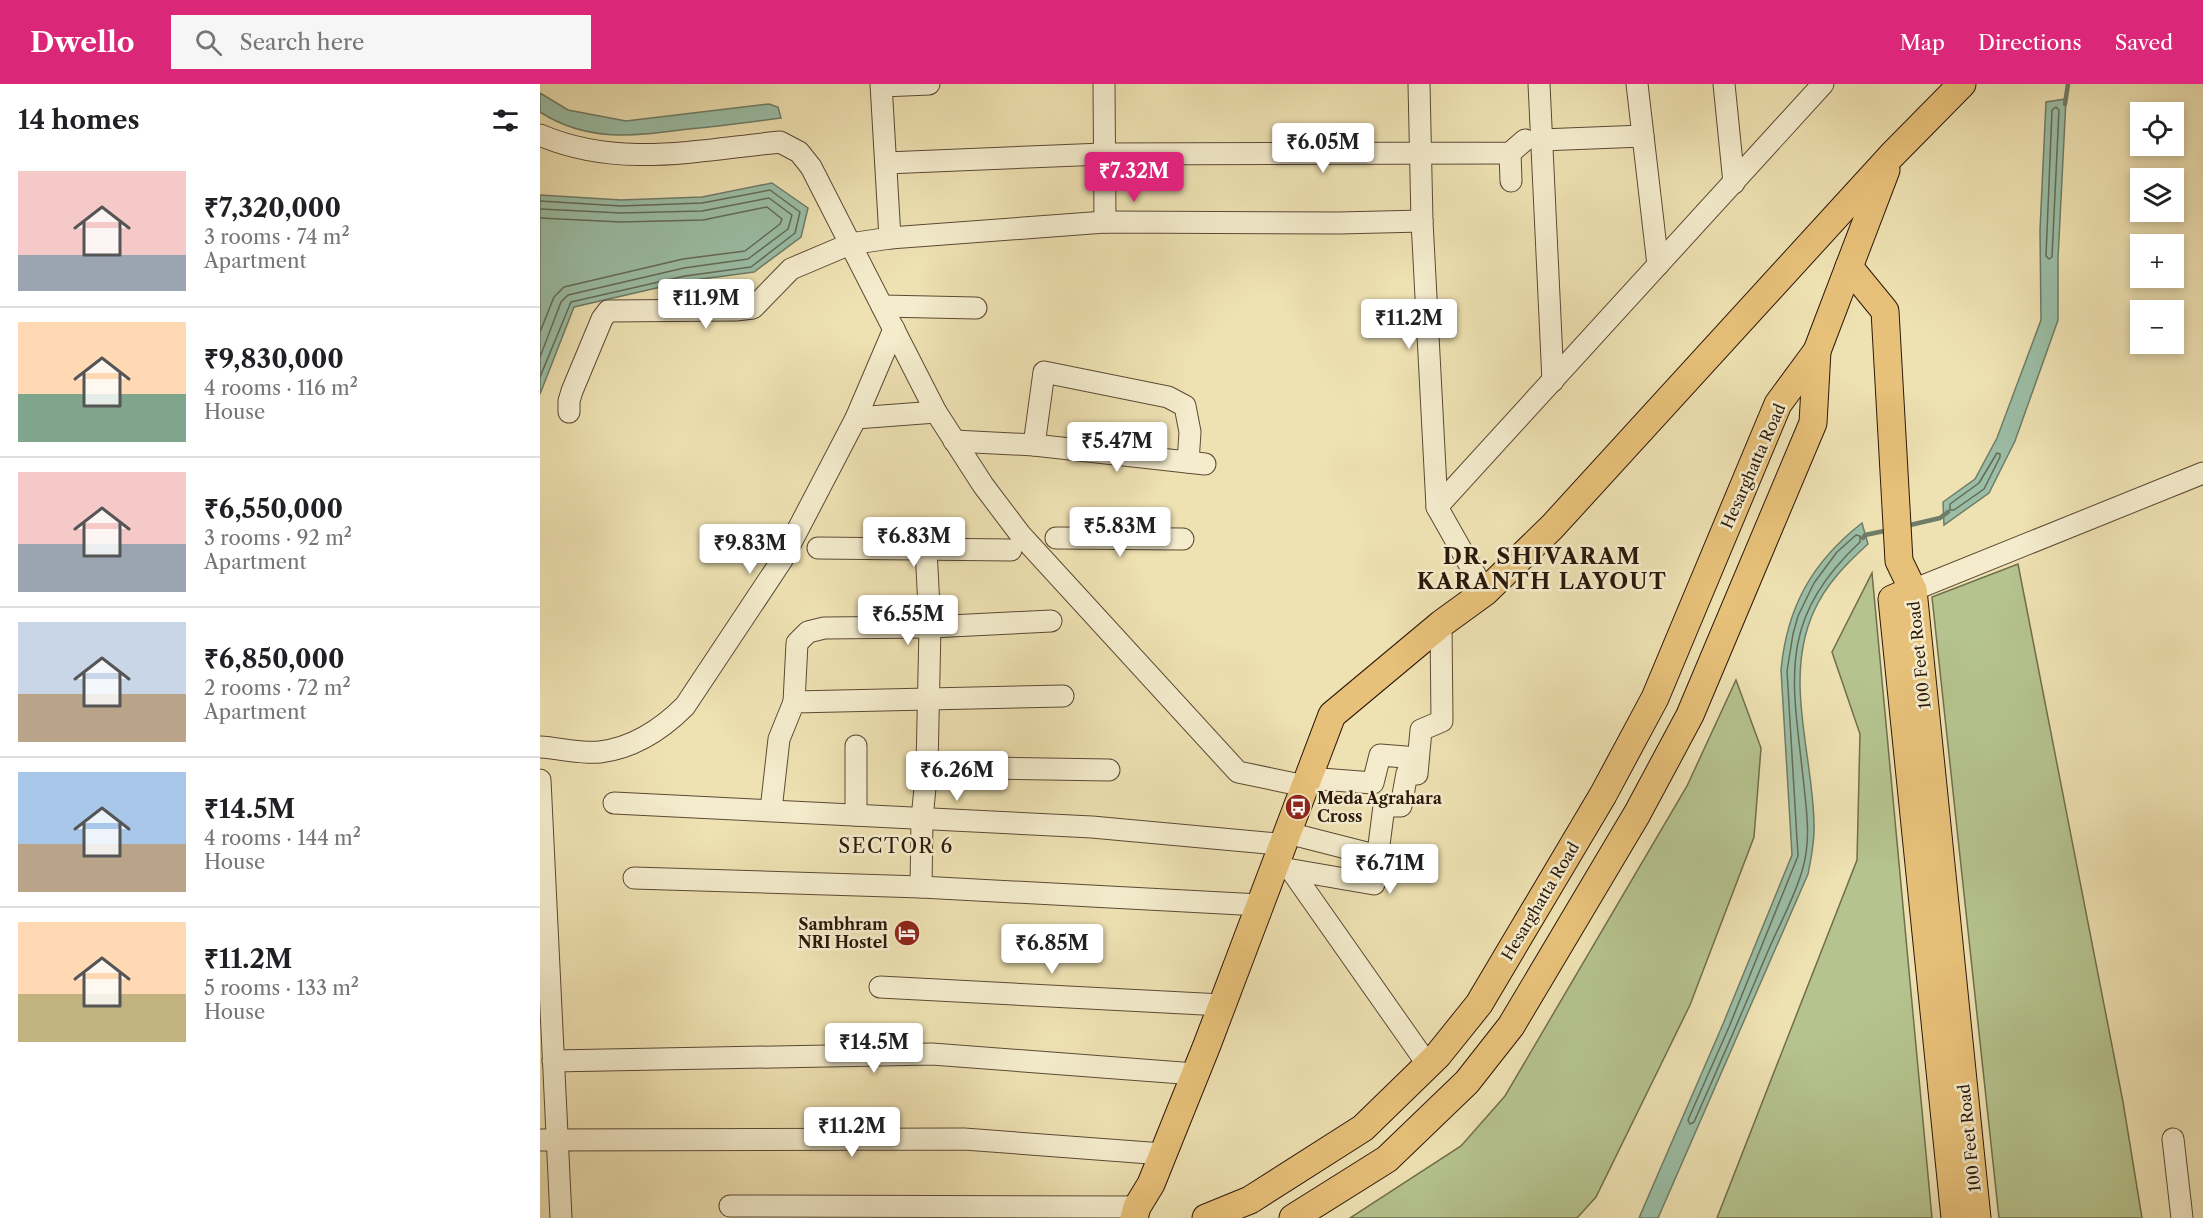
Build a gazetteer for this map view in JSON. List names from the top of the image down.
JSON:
{
  "streets": {
    "main road": ["Hesarghatta Road", "100 Feet Road"]
  },
  "districts": ["DR. SHIVARAM KARANTH LAYOUT", "SECTOR 6"],
  "places": {
    "bus stop": ["Meda Agrahara Cross"],
    "hotel": ["Sambhram NRI Hostel"]
  },
  "page": {
    "header": "Dwello",
    "search": "Search here",
    "nav": ["Map", "Directions", "Saved"],
    "heading": "14 homes",
    "map_buttons": ["+", "−"],
    "price": [
      "₹6.05M",
      "₹7.32M",
      "₹11.9M",
      "₹11.2M",
      "₹5.47M",
      "₹5.83M",
      "₹6.83M",
      "₹9.83M",
      "₹6.55M",
      "₹6.26M",
      "₹6.71M",
      "₹6.85M",
      "₹14.5M",
      "₹11.2M"
    ],
    "list": [
      {
        "name": "₹7,320,000",
        "note": "3 rooms · 74 m² · Apartment"
      },
      {
        "name": "₹9,830,000",
        "note": "4 rooms · 116 m² · House"
      },
      {
        "name": "₹6,550,000",
        "note": "3 rooms · 92 m² · Apartment"
      },
      {
        "name": "₹6,850,000",
        "note": "2 rooms · 72 m² · Apartment"
      },
      {
        "name": "₹14.5M",
        "note": "4 rooms · 144 m² · House"
      },
      {
        "name": "₹11.2M",
        "note": "5 rooms · 133 m² · House"
      }
    ]
  }
}
